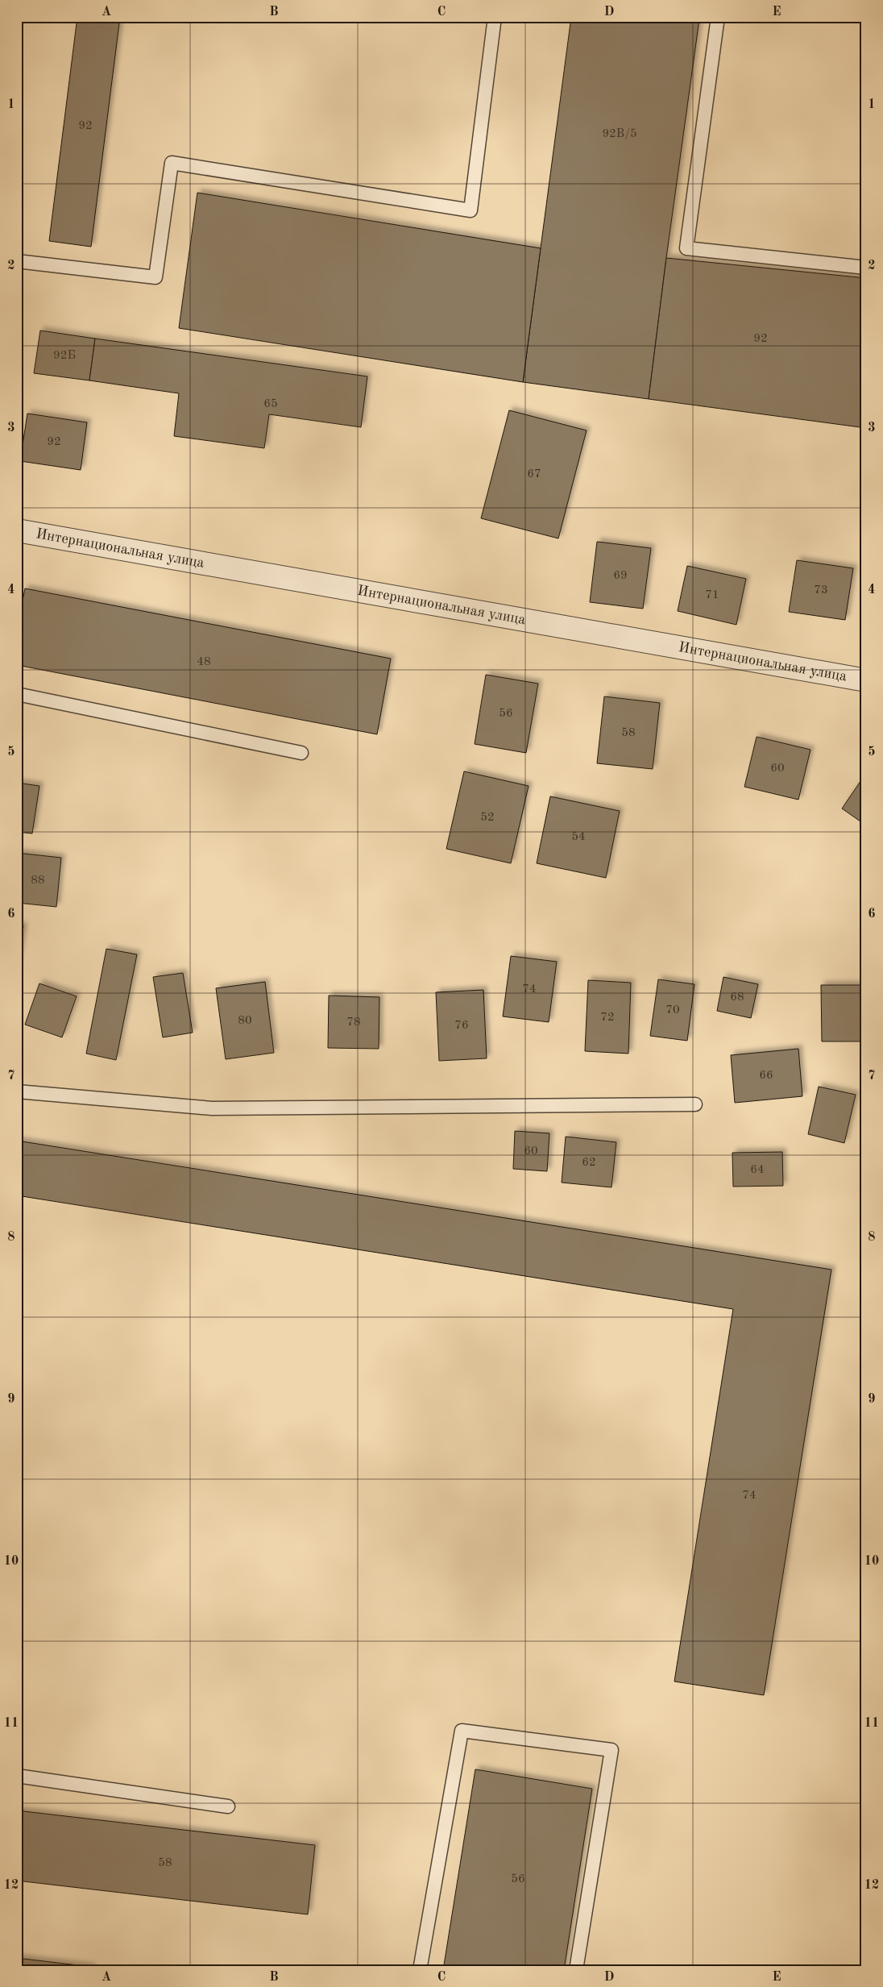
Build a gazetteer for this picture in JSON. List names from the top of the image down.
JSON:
{
  "streets": {
    "street": ["Интернациональная улица"]
  },
  "house_numbers": [
    "92",
    "92В/5",
    "92",
    "92Б",
    "65",
    "92",
    "67",
    "69",
    "73",
    "71",
    "48",
    "56",
    "58",
    "60",
    "52",
    "54",
    "88",
    "74",
    "68",
    "70",
    "72",
    "80",
    "78",
    "76",
    "66",
    "60",
    "62",
    "64",
    "74",
    "58",
    "56"
  ],
  "grid": {
    "columns": [
      "A",
      "B",
      "C",
      "D",
      "E"
    ],
    "rows": [
      "1",
      "2",
      "3",
      "4",
      "5",
      "6",
      "7",
      "8",
      "9",
      "10",
      "11",
      "12"
    ]
  }
}
